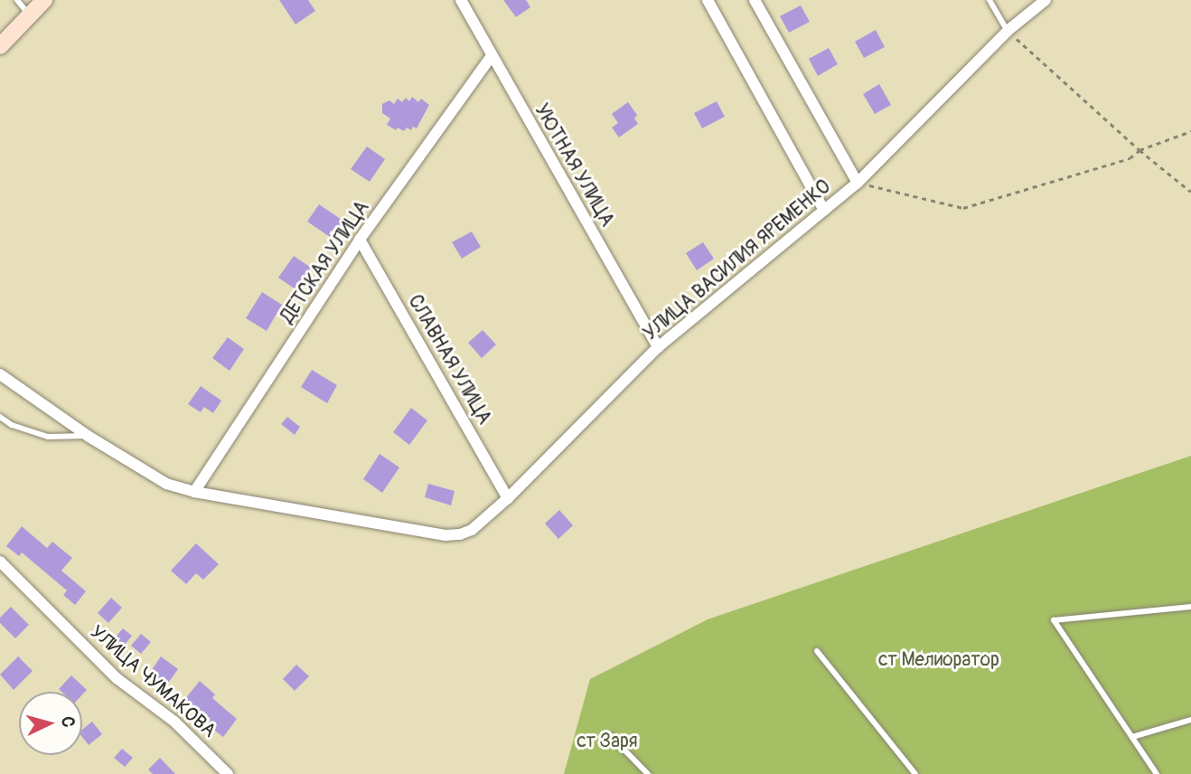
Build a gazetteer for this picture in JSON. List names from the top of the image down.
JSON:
{
  "streets": {
    "street": [
      "УЮТНАЯ УЛИЦА",
      "УЛИЦА ВАСИЛИЯ ЯРЕМЕНКО",
      "ДЕТСКАЯ УЛИЦА",
      "СЛАВНАЯ УЛИЦА",
      "УЛИЦА ЧУМАКОВА"
    ]
  },
  "crossings": [
    ["УЮТНАЯ УЛИЦА", "УЛИЦА ВАСИЛИЯ ЯРЕМЕНКО"],
    ["УЮТНАЯ УЛИЦА", "ДЕТСКАЯ УЛИЦА"],
    ["УЛИЦА ВАСИЛИЯ ЯРЕМЕНКО", "ДЕТСКАЯ УЛИЦА"],
    ["УЛИЦА ВАСИЛИЯ ЯРЕМЕНКО", "СЛАВНАЯ УЛИЦА"],
    ["ДЕТСКАЯ УЛИЦА", "СЛАВНАЯ УЛИЦА"]
  ],
  "parks": ["ст Мелиоратор", "ст Заря"],
  "north": "right"
}
